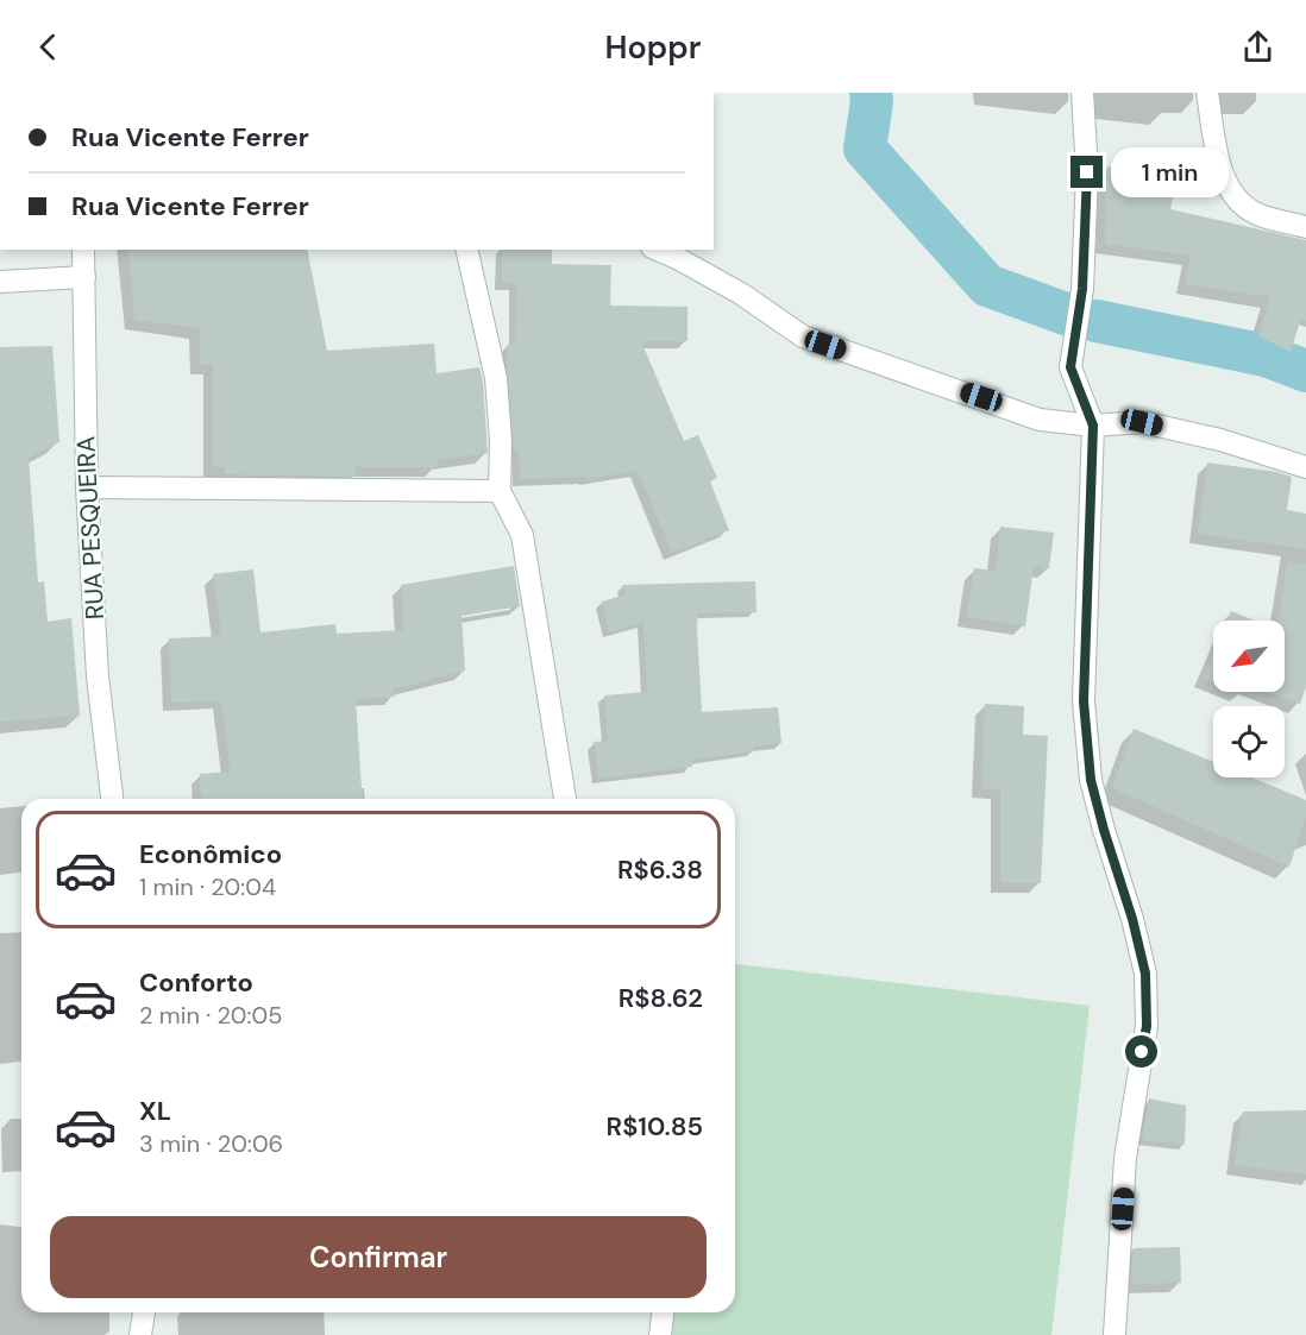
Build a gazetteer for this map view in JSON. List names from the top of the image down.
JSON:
{
  "streets": {
    "street": ["RUA PESQUEIRA"]
  },
  "north": "bottom left",
  "page": {
    "header": "Hoppr",
    "banner": ["Rua Vicente Ferrer", "Rua Vicente Ferrer"],
    "bubble": "1 min",
    "list": [
      {
        "name": "Econômico",
        "note": "1 min · 20:04",
        "value": "R$6.38"
      },
      {
        "name": "Conforto",
        "note": "2 min · 20:05",
        "value": "R$8.62"
      },
      {
        "name": "XL",
        "note": "3 min · 20:06",
        "value": "R$10.85"
      }
    ],
    "buttons": "Confirmar"
  }
}
